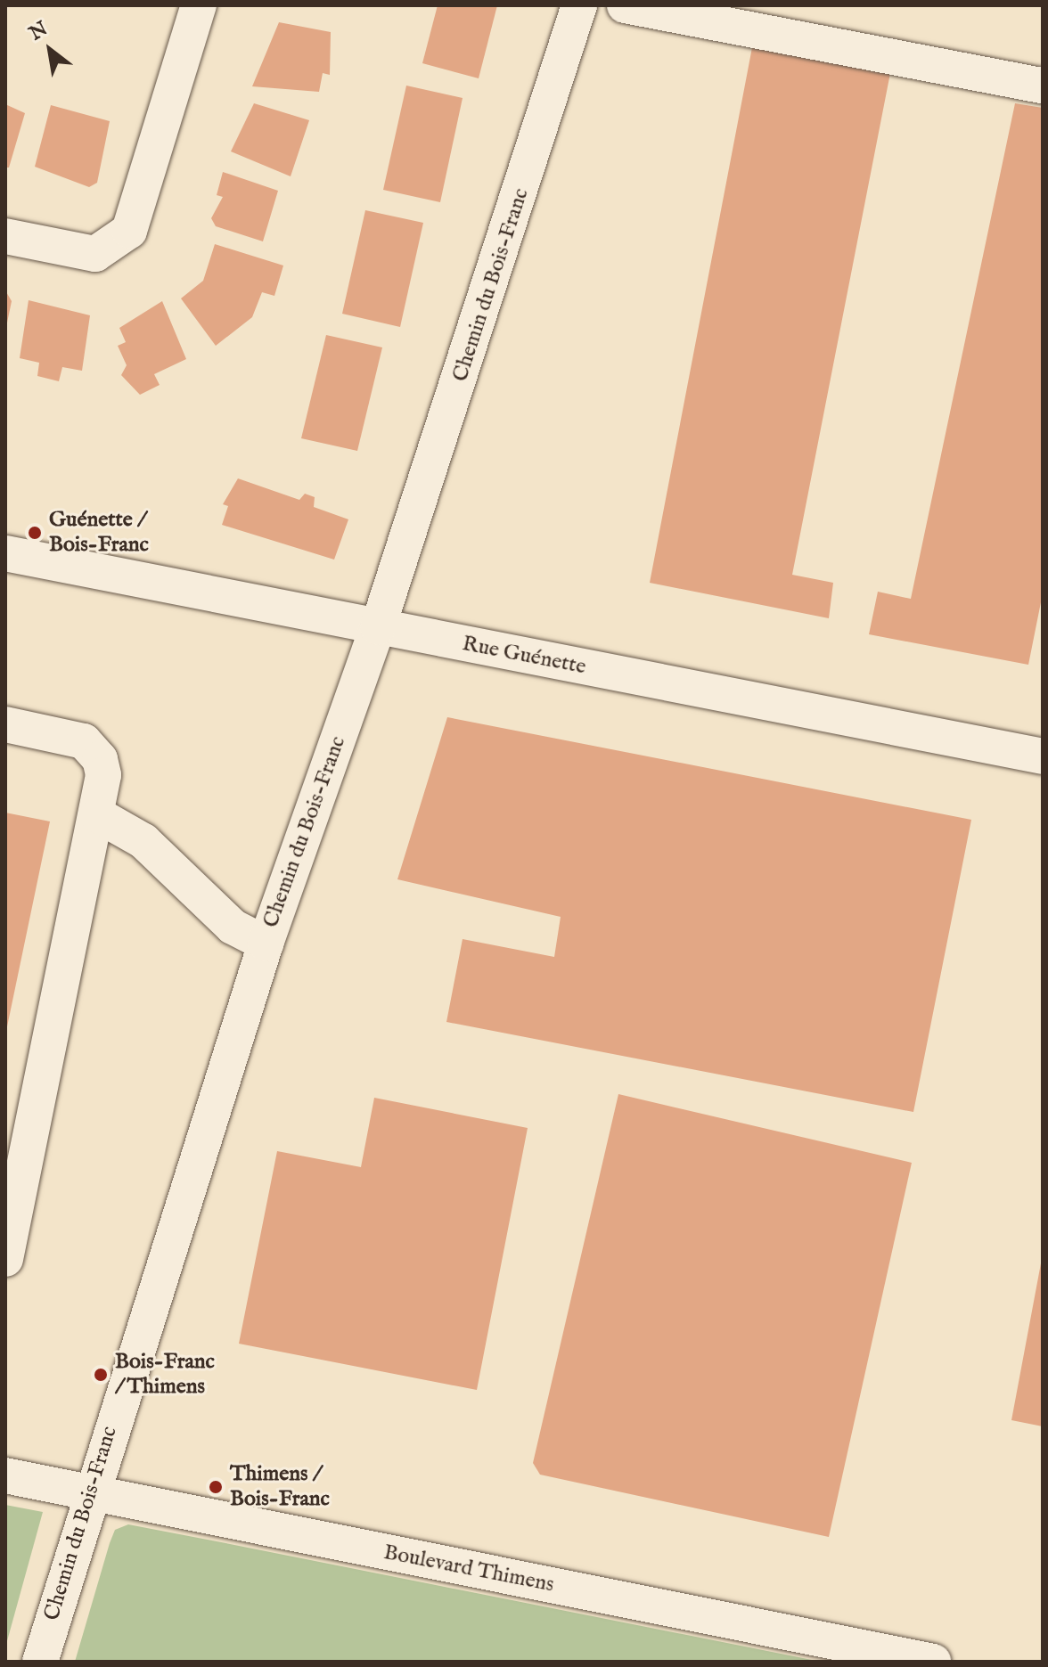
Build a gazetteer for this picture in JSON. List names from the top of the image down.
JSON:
{
  "streets": {
    "street": ["Chemin du Bois-Franc", "Rue Guénette", "Boulevard Thimens"]
  },
  "crossings": [
    ["Chemin du Bois-Franc", "Rue Guénette"],
    ["Chemin du Bois-Franc", "Boulevard Thimens"]
  ],
  "places": ["Guénette / Bois-Franc", "Bois-Franc / Thimens", "Thimens / Bois-Franc"],
  "north": "top left"
}
